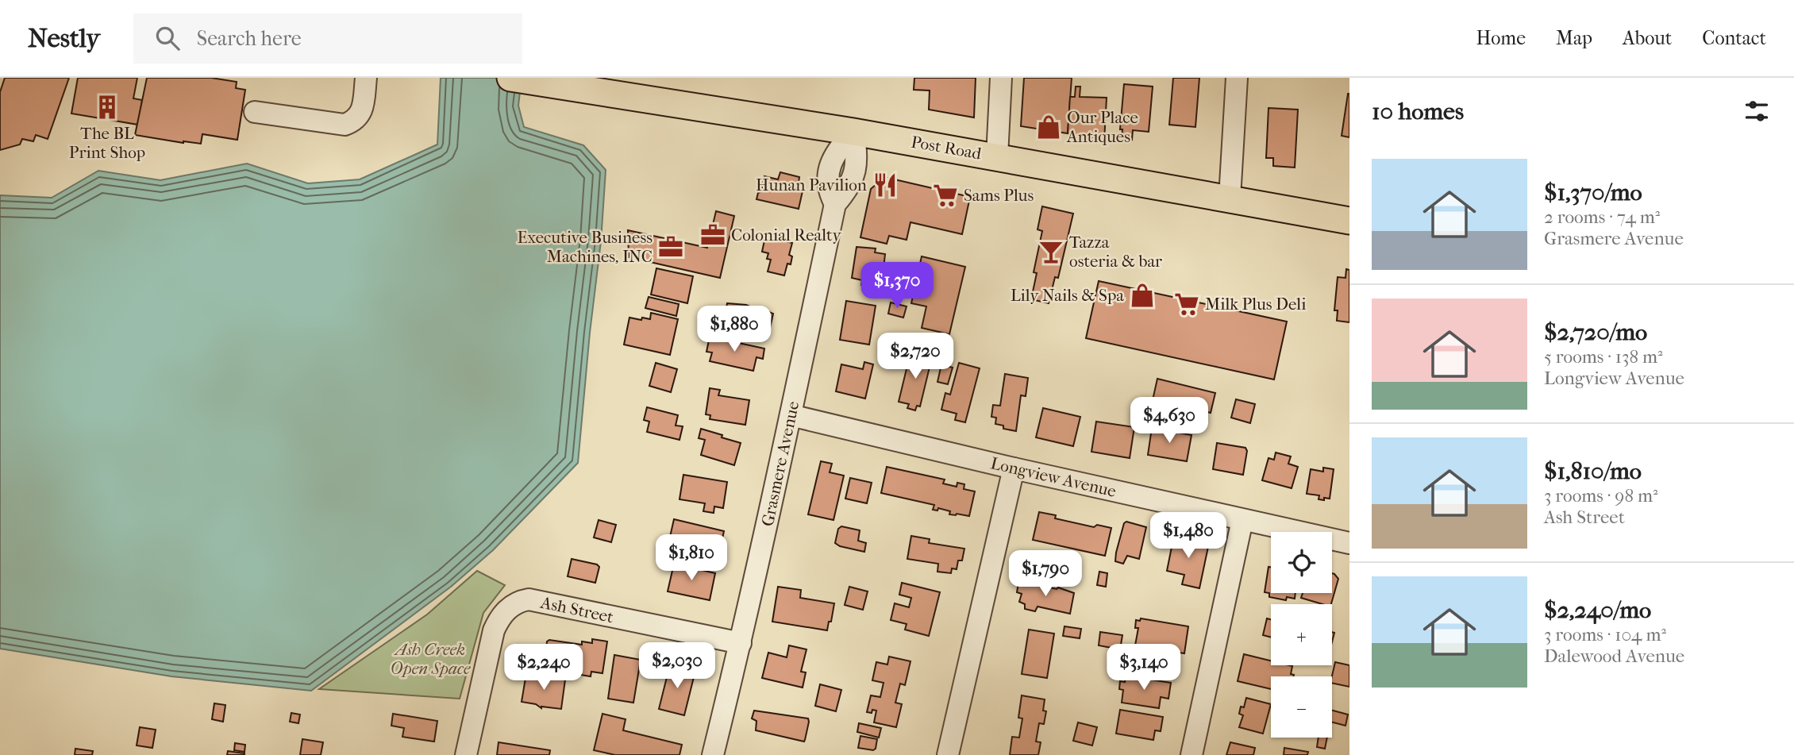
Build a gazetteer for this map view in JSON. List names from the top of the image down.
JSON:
{
  "streets": {
    "main road": ["Post Road"],
    "street": ["Grasmere Avenue", "Longview Avenue", "Ash Street"]
  },
  "crossings": [
    ["Post Road", "Grasmere Avenue"],
    ["Grasmere Avenue", "Longview Avenue"],
    ["Grasmere Avenue", "Ash Street"]
  ],
  "parks": ["Ash Creek Open Space"],
  "places": {
    "building": ["The BL Print Shop"],
    "shop": ["Our Place Antiques", "Lily Nails & Spa"],
    "restaurant": ["Hunan Pavilion"],
    "supermarket": ["Sams Plus", "Milk Plus Deli"],
    "office": ["Colonial Realty", "Executive Business Machines, INC"],
    "bar": ["Tazza osteria & bar"]
  },
  "page": {
    "header": "Nestly",
    "search": "Search here",
    "nav": [
      "Home",
      "Map",
      "About",
      "Contact"
    ],
    "heading": "10 homes",
    "list": [
      {
        "name": "$1,370/mo",
        "note": "2 rooms · 74 m² · Grasmere Avenue"
      },
      {
        "name": "$2,720/mo",
        "note": "5 rooms · 138 m² · Longview Avenue"
      },
      {
        "name": "$1,810/mo",
        "note": "3 rooms · 98 m² · Ash Street"
      },
      {
        "name": "$2,240/mo",
        "note": "3 rooms · 104 m² · Dalewood Avenue"
      }
    ],
    "price": [
      "$1,370",
      "$1,880",
      "$2,720",
      "$4,630",
      "$1,480",
      "$1,810",
      "$1,790",
      "$2,030",
      "$2,240",
      "$3,140"
    ],
    "map_buttons": ["+", "−"]
  }
}
